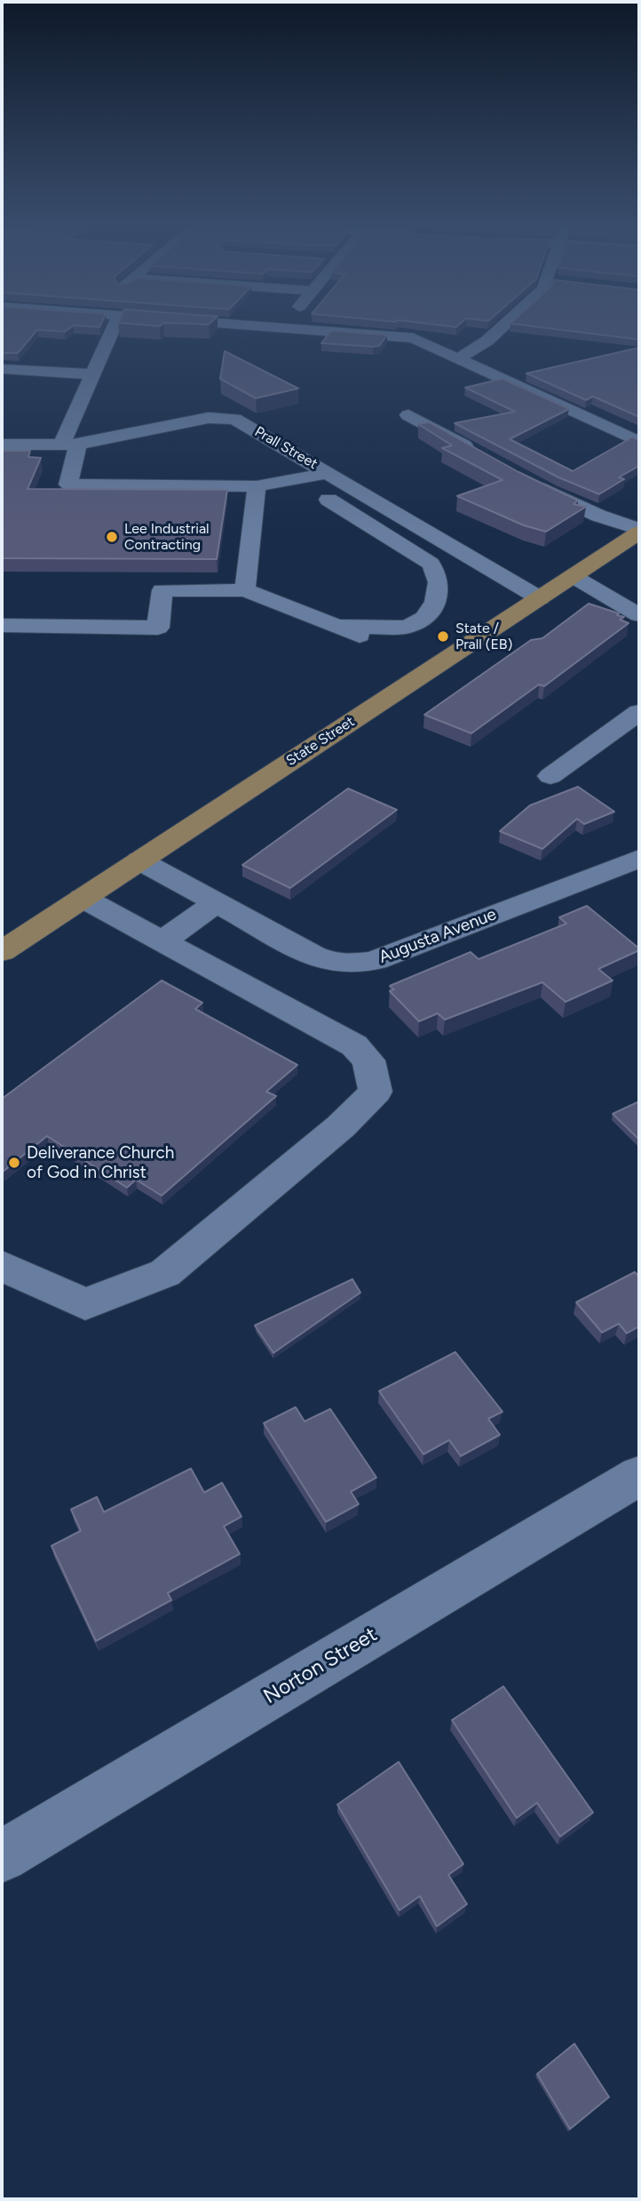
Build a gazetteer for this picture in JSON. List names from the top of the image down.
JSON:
{
  "streets": {
    "main road": ["State Street"],
    "street": ["Prall Street", "Augusta Avenue", "Norton Street"]
  },
  "crossings": [
    ["Prall Street", "State Street"],
    ["State Street", "Augusta Avenue"]
  ],
  "places": ["Lee Industrial Contracting", "State / Prall (EB)", "Deliverance Church of God in Christ"]
}
